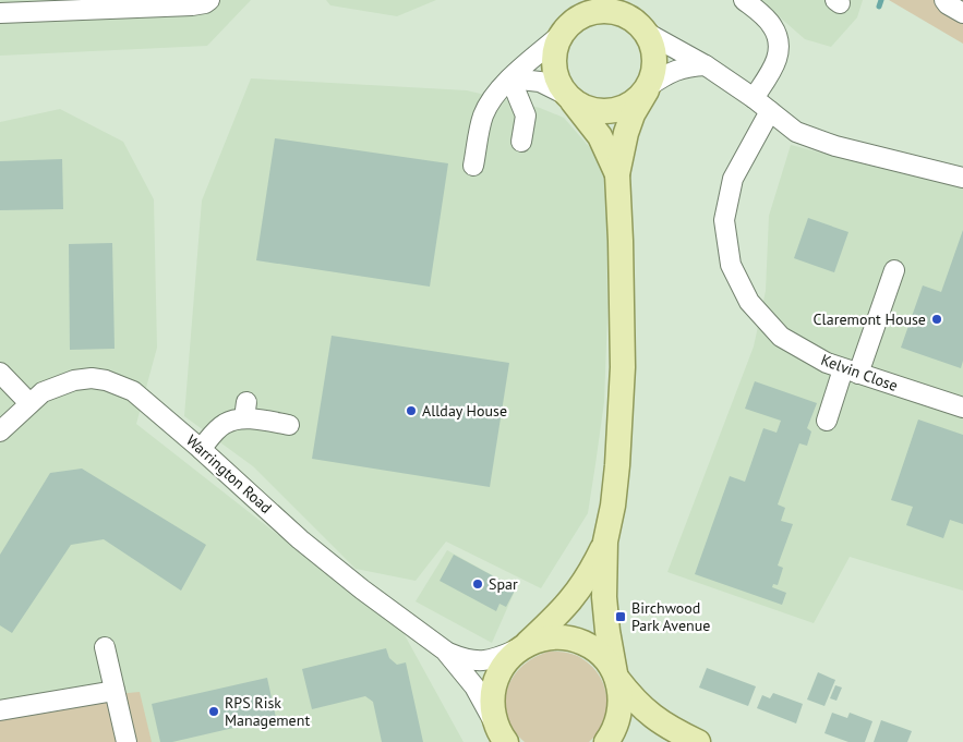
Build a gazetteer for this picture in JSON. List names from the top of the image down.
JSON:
{
  "streets": {
    "street": ["Kelvin Close", "Warrington Road"]
  },
  "places": {
    "other": [
      "Claremont House",
      "Allday House",
      "Spar",
      "RPS Risk Management"
    ],
    "transit": ["Birchwood Park Avenue"]
  }
}
